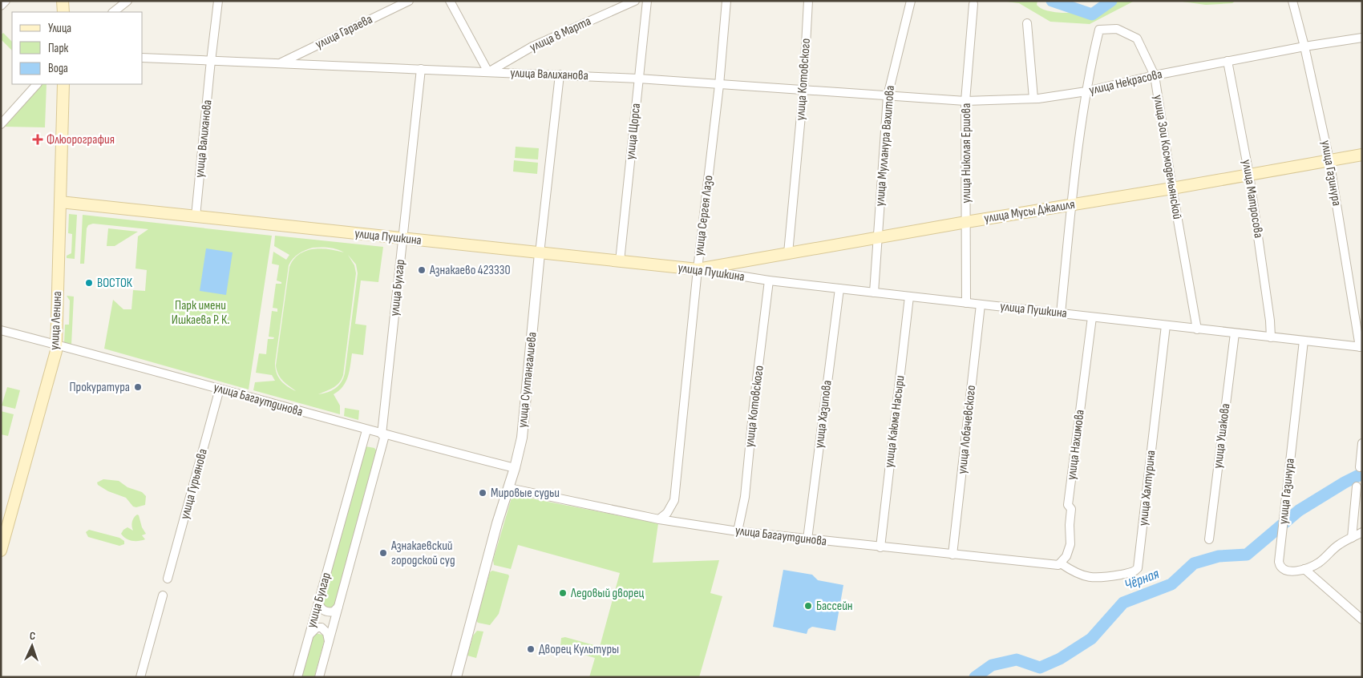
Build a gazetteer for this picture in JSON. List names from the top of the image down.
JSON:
{
  "streets": {
    "main road": ["улица Мусы Джалиля", "улица Пушкина", "улица Ленина"],
    "street": [
      "улица Гараева",
      "улица 8 Марта",
      "улица Валиханова",
      "улица Котовского",
      "улица Некрасова",
      "улица Щорса",
      "улица Мулланура Вахитова",
      "улица Николая Ершова",
      "улица Зои Космодемьянской",
      "улица Газинура",
      "улица Матросова",
      "улица Сергея Лазо",
      "улица Булгар",
      "улица Султангалиева",
      "улица Багаутдинова",
      "улица Хазипова",
      "улица Каюма Насыри",
      "улица Лобачевского",
      "улица Ушакова",
      "улица Нахимова",
      "улица Гурьянова",
      "улица Халтурина"
    ]
  },
  "crossings": [
    ["улица Гараева", "улица Валиханова"],
    ["улица 8 Марта", "улица Валиханова"],
    ["улица Валиханова", "улица Котовского"],
    ["улица Валиханова", "улица Некрасова"],
    ["улица Валиханова", "улица Щорса"],
    ["улица Валиханова", "улица Мулланура Вахитова"],
    ["улица Валиханова", "улица Сергея Лазо"],
    ["улица Валиханова", "улица Пушкина"],
    ["улица Валиханова", "улица Булгар"],
    ["улица Валиханова", "улица Султангалиева"],
    ["улица Котовского", "улица Мусы Джалиля"],
    ["улица Котовского", "улица Пушкина"],
    ["улица Котовского", "улица Багаутдинова"],
    ["улица Некрасова", "улица Мулланура Вахитова"],
    ["улица Некрасова", "улица Николая Ершова"],
    ["улица Некрасова", "улица Зои Космодемьянской"],
    ["улица Некрасова", "улица Газинура"],
    ["улица Некрасова", "улица Матросова"],
    ["улица Щорса", "улица Пушкина"],
    ["улица Мулланура Вахитова", "улица Мусы Джалиля"],
    ["улица Мулланура Вахитова", "улица Пушкина"],
    ["улица Николая Ершова", "улица Мусы Джалиля"],
    ["улица Николая Ершова", "улица Пушкина"],
    ["улица Зои Космодемьянской", "улица Мусы Джалиля"],
    ["улица Зои Космодемьянской", "улица Пушкина"],
    ["улица Газинура", "улица Мусы Джалиля"],
    ["улица Газинура", "улица Пушкина"],
    ["улица Матросова", "улица Мусы Джалиля"],
    ["улица Матросова", "улица Пушкина"],
    ["улица Мусы Джалиля", "улица Сергея Лазо"],
    ["улица Мусы Джалиля", "улица Пушкина"],
    ["улица Сергея Лазо", "улица Пушкина"],
    ["улица Сергея Лазо", "улица Багаутдинова"],
    ["улица Пушкина", "улица Булгар"],
    ["улица Пушкина", "улица Ленина"],
    ["улица Пушкина", "улица Султангалиева"],
    ["улица Пушкина", "улица Хазипова"],
    ["улица Пушкина", "улица Каюма Насыри"],
    ["улица Пушкина", "улица Лобачевского"],
    ["улица Пушкина", "улица Ушакова"],
    ["улица Пушкина", "улица Нахимова"],
    ["улица Пушкина", "улица Халтурина"],
    ["улица Булгар", "улица Багаутдинова"],
    ["улица Ленина", "улица Багаутдинова"],
    ["улица Султангалиева", "улица Багаутдинова"],
    ["улица Багаутдинова", "улица Хазипова"],
    ["улица Багаутдинова", "улица Каюма Насыри"],
    ["улица Багаутдинова", "улица Лобачевского"],
    ["улица Багаутдинова", "улица Нахимова"],
    ["улица Багаутдинова", "улица Гурьянова"],
    ["улица Багаутдинова", "улица Халтурина"],
    ["улица Нахимова", "улица Халтурина"]
  ],
  "water": ["Чёрная"],
  "parks": ["Парк имени Ишкаева Р. К."],
  "places": {
    "health": ["Флюорография"],
    "other": [
      "Азнакаево 423330",
      "ВОСТОК",
      "Прокуратура",
      "Мировые судьи",
      "Азнакаевский городской суд",
      "Ледовый дворец",
      "Бассейн",
      "Дворец Культуры"
    ]
  },
  "legend": ["Улица", "Парк", "Вода"],
  "north": "top"
}
